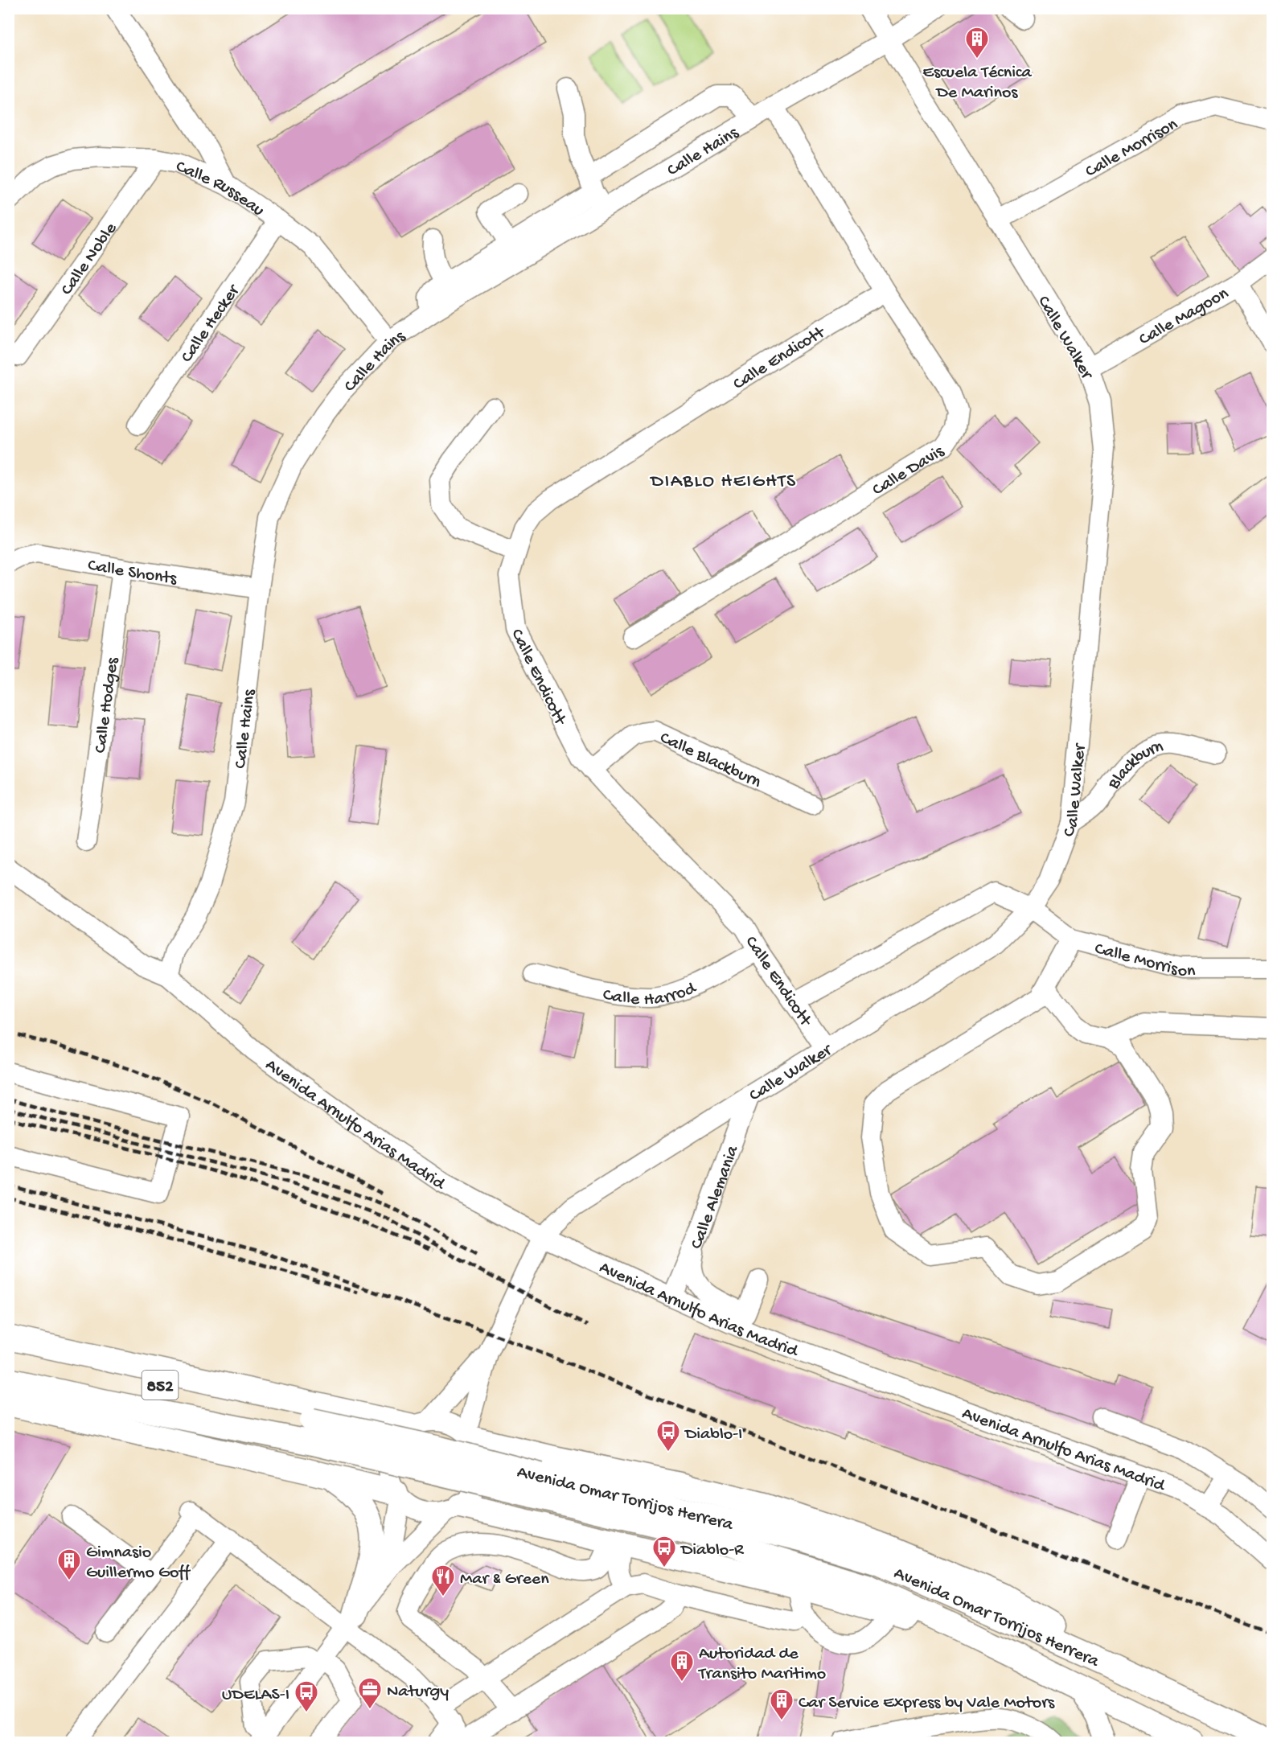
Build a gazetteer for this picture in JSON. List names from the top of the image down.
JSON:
{
  "streets": {
    "main road": ["852", "Avenida Omar Torrijos Herrera"],
    "street": [
      "Calle Morrison",
      "Calle Hains",
      "Calle Russeau",
      "Calle Noble",
      "Calle Magoon",
      "Calle Hecker",
      "Calle Walker",
      "Calle Endicott",
      "Calle Davis",
      "Calle Shonts",
      "Calle Hodges",
      "Calle Blackburn",
      "Blackburn",
      "Calle Harrod",
      "Avenida Arnulfo Arias Madrid",
      "Calle Alemania"
    ]
  },
  "crossings": [
    ["Calle Morrison", "Calle Walker"],
    ["Calle Morrison", "Calle Endicott"],
    ["Calle Hains", "Calle Russeau"],
    ["Calle Hains", "Calle Walker"],
    ["Calle Hains", "Calle Davis"],
    ["Calle Hains", "Calle Shonts"],
    ["Calle Hains", "Avenida Arnulfo Arias Madrid"],
    ["Calle Russeau", "Calle Noble"],
    ["Calle Russeau", "Calle Hecker"],
    ["Calle Magoon", "Calle Walker"],
    ["Calle Walker", "Calle Endicott"],
    ["Calle Walker", "Blackburn"],
    ["Calle Walker", "Avenida Arnulfo Arias Madrid"],
    ["Calle Walker", "Calle Alemania"],
    ["Calle Endicott", "Calle Davis"],
    ["Calle Endicott", "Calle Blackburn"],
    ["Calle Endicott", "Calle Harrod"],
    ["Calle Shonts", "Calle Hodges"],
    ["Avenida Arnulfo Arias Madrid", "Calle Alemania"]
  ],
  "districts": ["DIABLO HEIGHTS"],
  "places": {
    "building": [
      "Escuela Técnica De Marinos",
      "Gimnasio Guillermo Goff",
      "Autoridad de Transito Maritimo",
      "Car Service Express by Vale Motors"
    ],
    "bus stop": ["Diablo-I", "Diablo-R", "UDELAS-I"],
    "restaurant": ["Mar & Green"],
    "office": ["Naturgy"]
  }
}
